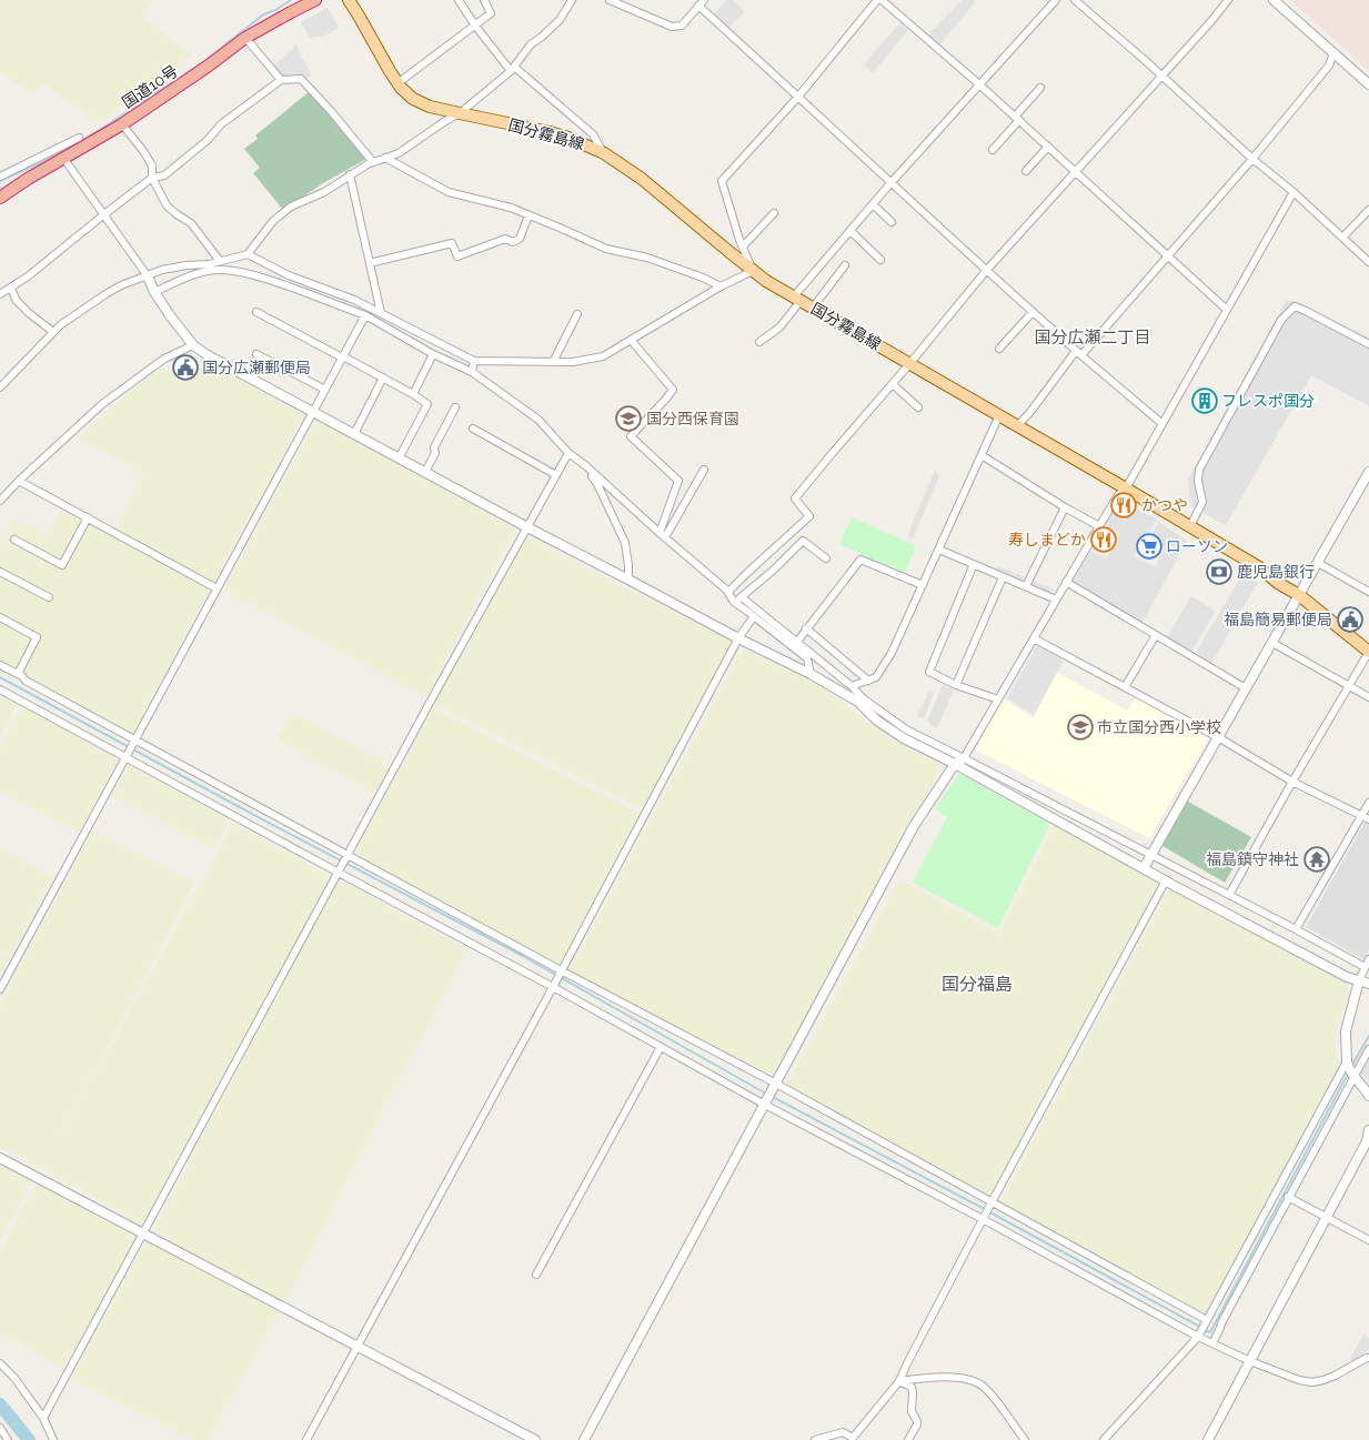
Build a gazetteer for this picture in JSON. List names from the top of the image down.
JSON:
{
  "streets": {
    "highway": ["国道10号"],
    "main road": ["国分霧島線"]
  },
  "districts": ["国分広瀬二丁目", "国分福島"],
  "places": {
    "public building": ["国分広瀬郵便局", "福島簡易郵便局"],
    "building": ["フレスポ国分"],
    "school or university": ["国分西保育園", "市立国分西小学校"],
    "restaurant": ["かつや", "寿しまどか"],
    "supermarket": ["ローソン"],
    "bank": ["鹿児島銀行"],
    "temple": ["福島鎮守神社"]
  }
}
